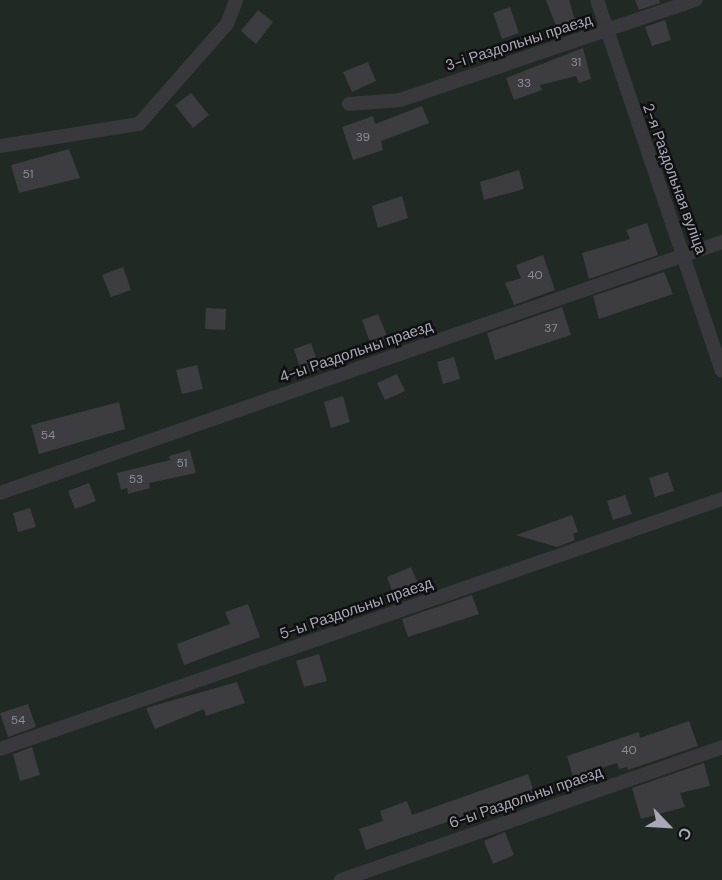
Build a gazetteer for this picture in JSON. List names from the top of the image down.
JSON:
{
  "streets": {
    "lane": [
      "3-і Раздольны праезд",
      "2-я Раздольная вуліца",
      "4-ы Раздольны праезд",
      "5-ы Раздольны праезд",
      "6-ы Раздольны праезд"
    ]
  },
  "crossings": [
    ["3-і Раздольны праезд", "2-я Раздольная вуліца"],
    ["2-я Раздольная вуліца", "4-ы Раздольны праезд"]
  ],
  "house_numbers": [
    "31",
    "33",
    "39",
    "51",
    "40",
    "37",
    "54",
    "51",
    "53",
    "54",
    "40"
  ],
  "north": "bottom right"
}
